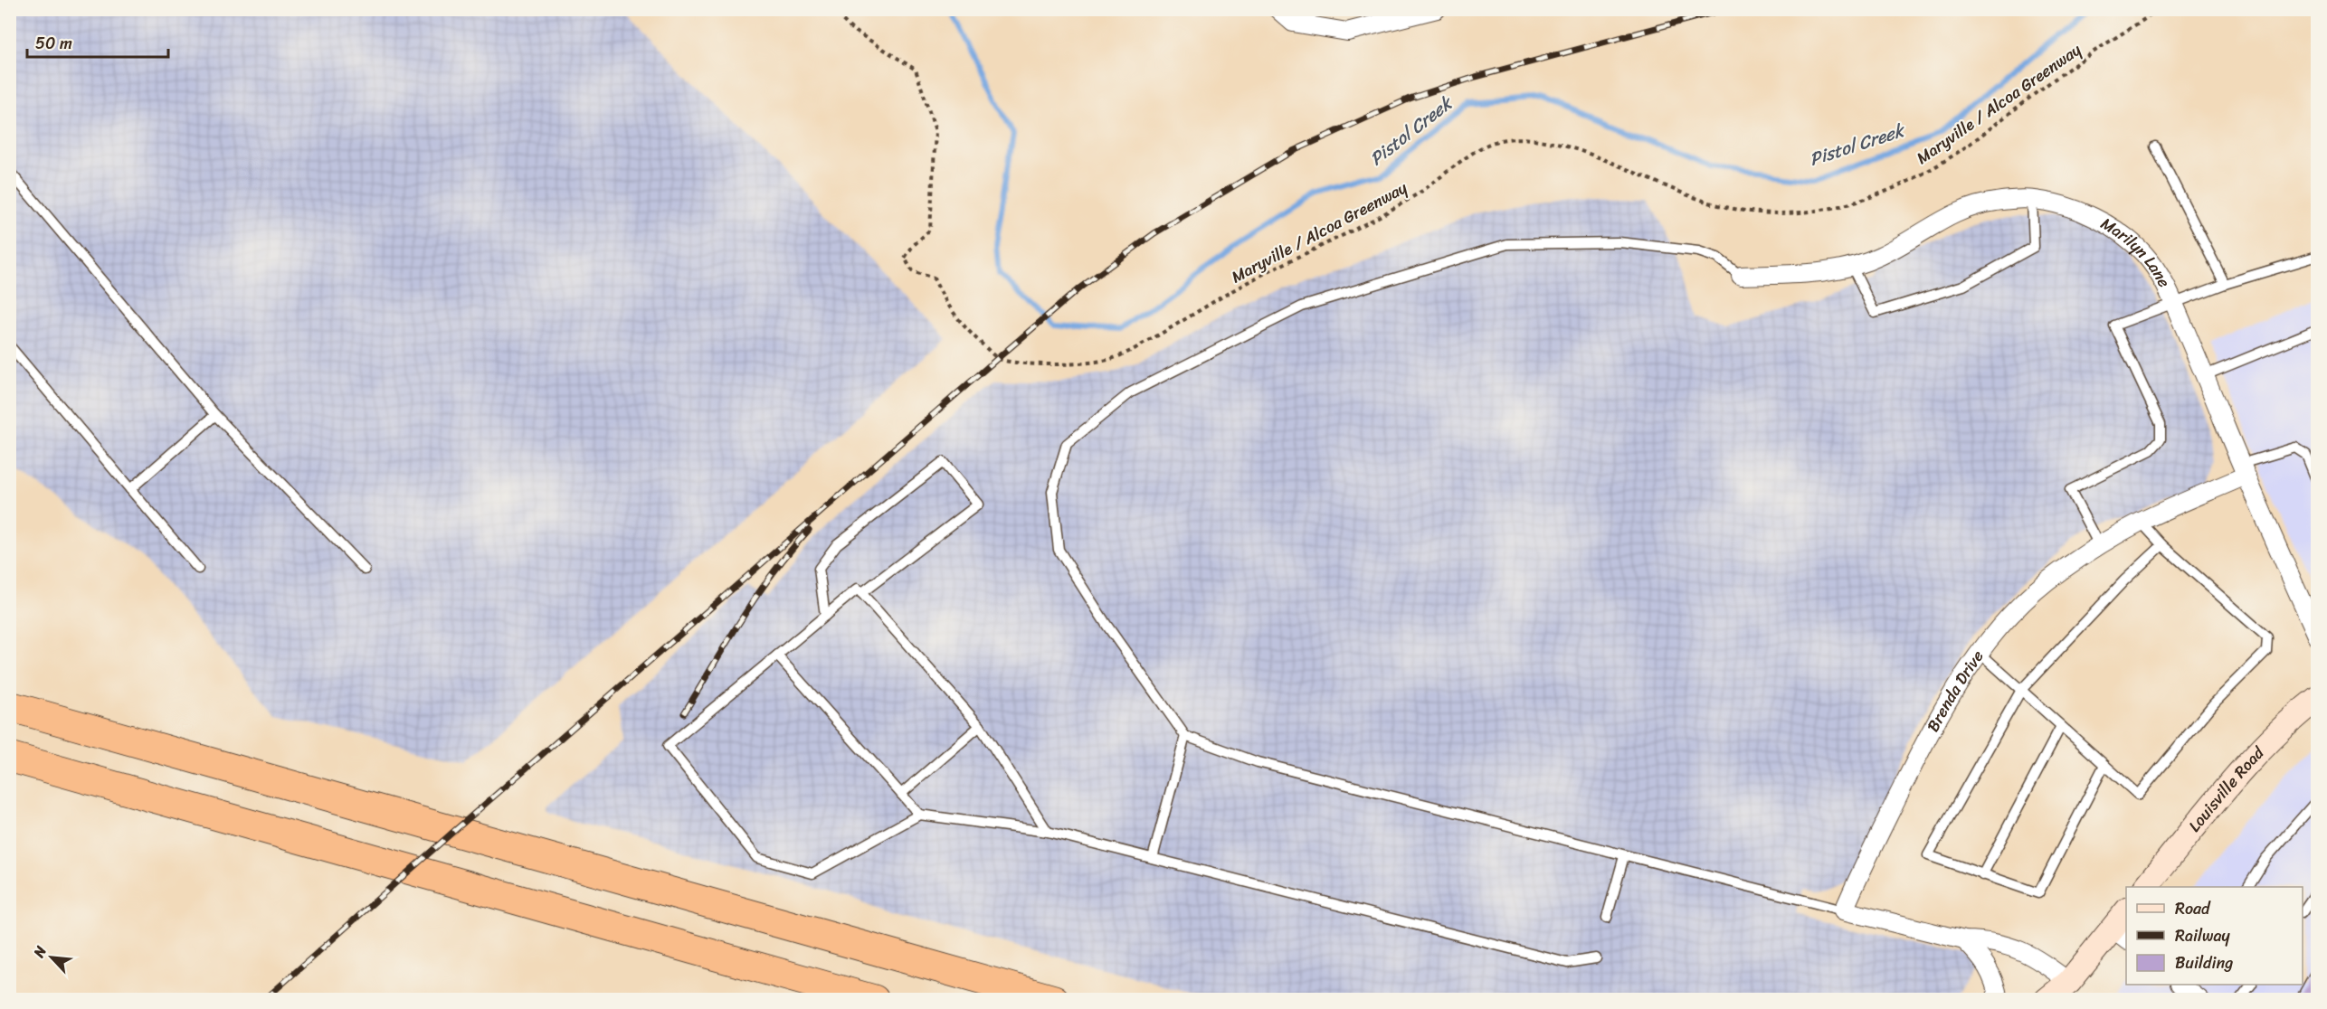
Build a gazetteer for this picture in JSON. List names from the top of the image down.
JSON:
{
  "streets": {
    "main road": ["Louisville Road"],
    "street": ["Marilyn Lane", "Brenda Drive"],
    "path": ["Maryville / Alcoa Greenway"]
  },
  "crossings": [
    ["Marilyn Lane", "Brenda Drive"]
  ],
  "water": ["Pistol Creek"],
  "legend": ["Road", "Railway", "Building"],
  "scale_bar": "50 m",
  "north": "top left"
}
